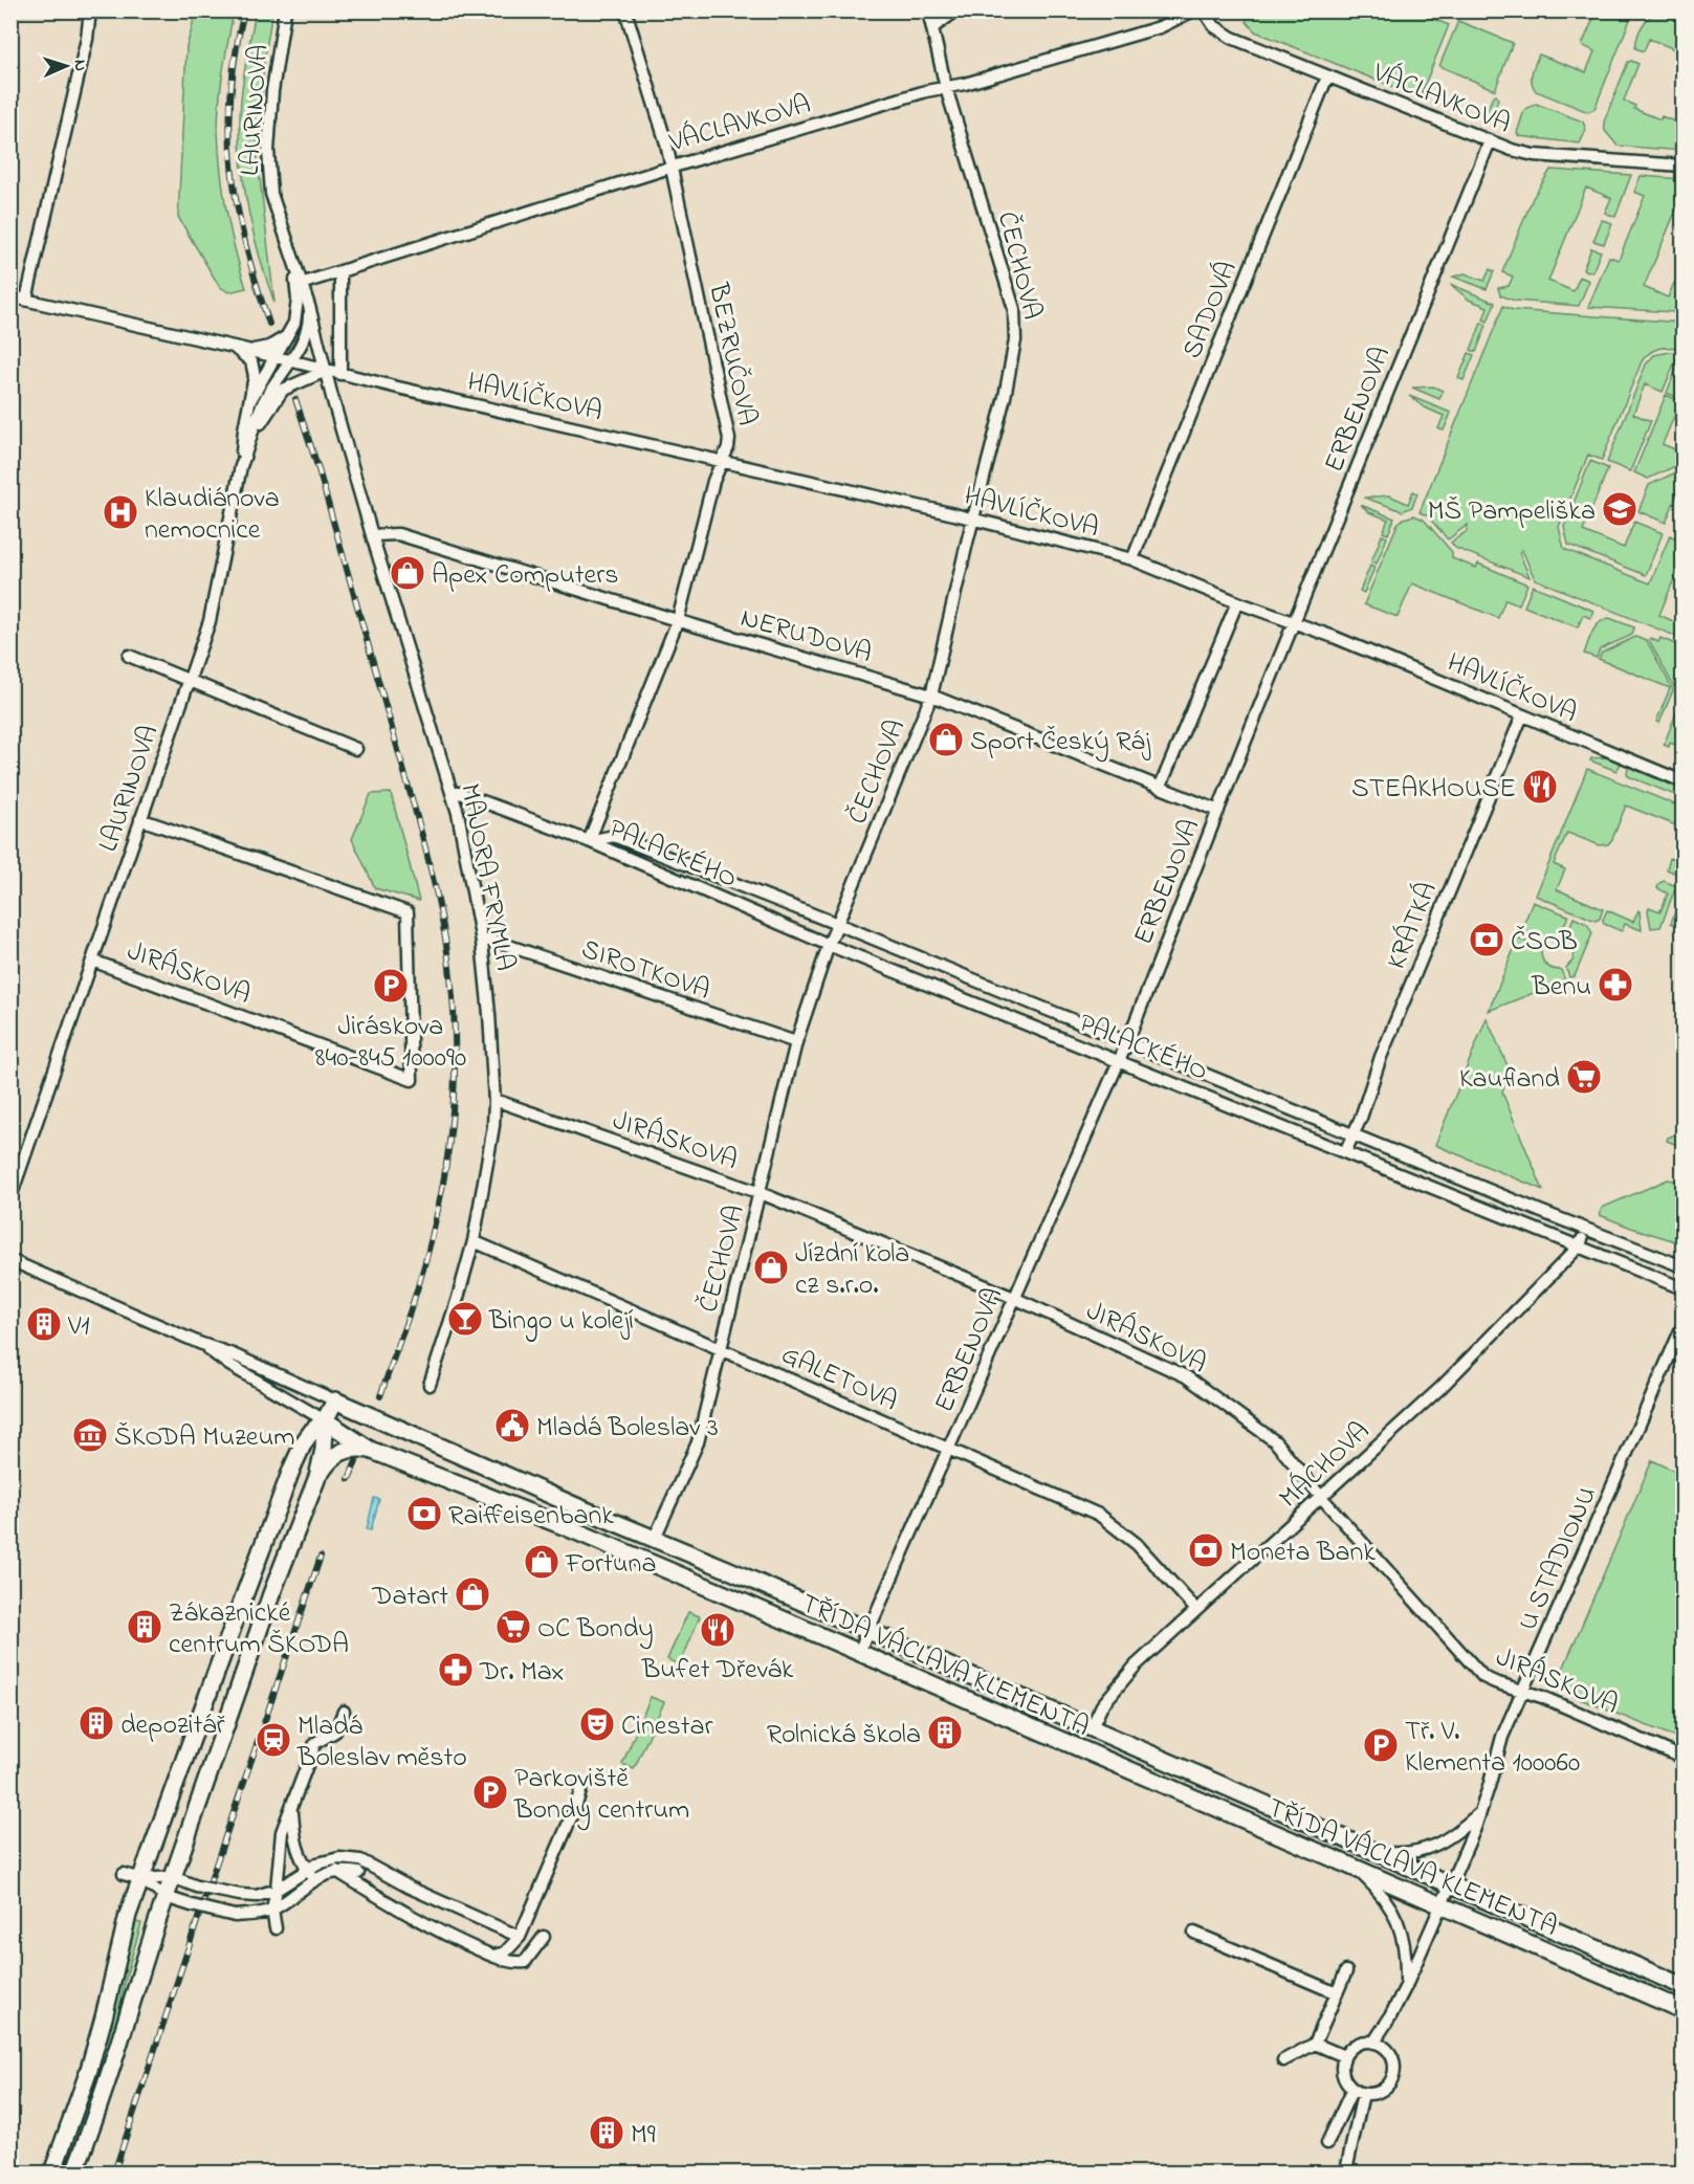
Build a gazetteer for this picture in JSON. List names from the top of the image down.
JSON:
{
  "streets": {
    "street": [
      "VÁCLAVKOVA",
      "LAURINOVA",
      "ČECHOVA",
      "SADOVÁ",
      "BEZRUČOVA",
      "HAVLÍČKOVA",
      "ERBENOVA",
      "NERUDOVA",
      "PALACKÉHO",
      "MAJORA FRYMLA",
      "KRÁTKÁ",
      "SIROTKOVA",
      "JIRÁSKOVA",
      "GALETOVA",
      "MÁCHOVA",
      "U STADIONU",
      "TŘÍDA VÁCLAVA KLEMENTA"
    ]
  },
  "crossings": [
    ["VÁCLAVKOVA", "LAURINOVA"],
    ["VÁCLAVKOVA", "ČECHOVA"],
    ["VÁCLAVKOVA", "SADOVÁ"],
    ["VÁCLAVKOVA", "BEZRUČOVA"],
    ["VÁCLAVKOVA", "ERBENOVA"],
    ["LAURINOVA", "HAVLÍČKOVA"],
    ["LAURINOVA", "MAJORA FRYMLA"],
    ["LAURINOVA", "JIRÁSKOVA"],
    ["ČECHOVA", "HAVLÍČKOVA"],
    ["ČECHOVA", "NERUDOVA"],
    ["ČECHOVA", "PALACKÉHO"],
    ["ČECHOVA", "SIROTKOVA"],
    ["ČECHOVA", "JIRÁSKOVA"],
    ["ČECHOVA", "GALETOVA"],
    ["ČECHOVA", "TŘÍDA VÁCLAVA KLEMENTA"],
    ["SADOVÁ", "HAVLÍČKOVA"],
    ["BEZRUČOVA", "HAVLÍČKOVA"],
    ["BEZRUČOVA", "NERUDOVA"],
    ["BEZRUČOVA", "PALACKÉHO"],
    ["HAVLÍČKOVA", "ERBENOVA"],
    ["HAVLÍČKOVA", "MAJORA FRYMLA"],
    ["HAVLÍČKOVA", "KRÁTKÁ"],
    ["ERBENOVA", "NERUDOVA"],
    ["ERBENOVA", "PALACKÉHO"],
    ["ERBENOVA", "JIRÁSKOVA"],
    ["ERBENOVA", "GALETOVA"],
    ["ERBENOVA", "TŘÍDA VÁCLAVA KLEMENTA"],
    ["NERUDOVA", "MAJORA FRYMLA"],
    ["PALACKÉHO", "MAJORA FRYMLA"],
    ["PALACKÉHO", "KRÁTKÁ"],
    ["PALACKÉHO", "MÁCHOVA"],
    ["MAJORA FRYMLA", "SIROTKOVA"],
    ["MAJORA FRYMLA", "JIRÁSKOVA"],
    ["MAJORA FRYMLA", "GALETOVA"],
    ["JIRÁSKOVA", "MÁCHOVA"],
    ["JIRÁSKOVA", "U STADIONU"],
    ["GALETOVA", "MÁCHOVA"],
    ["MÁCHOVA", "TŘÍDA VÁCLAVA KLEMENTA"],
    ["U STADIONU", "TŘÍDA VÁCLAVA KLEMENTA"]
  ],
  "places": {
    "school or university": ["MŠ Pampeliška"],
    "hospital": ["Klaudiánova nemocnice"],
    "shop": [
      "Apex Computers",
      "Sport Český Ráj",
      "Jízdní kola cz s.r.o.",
      "Fortuna",
      "Datart"
    ],
    "restaurant": ["STEAKHOUSE", "Bufet Dřevák"],
    "bank": ["ČSOB", "Raiffeisenbank", "Moneta Bank"],
    "pharmacy": ["Benu", "Dr. Max"],
    "parking": ["Jiráskova 840-845 100090", "Tř. V. Klementa 100060", "Parkoviště Bondy centrum"],
    "supermarket": ["Kaufland", "OC Bondy"],
    "bar": ["Bingo u kolejí"],
    "building": [
      "V1",
      "Zákaznické centrum ŠKODA",
      "depozitář",
      "Rolnická škola",
      "M9"
    ],
    "public building": ["Mladá Boleslav 3"],
    "museum": ["ŠKODA Muzeum"],
    "theatre": ["Cinestar"],
    "station": ["Mladá Boleslav město"]
  },
  "north": "right"
}
